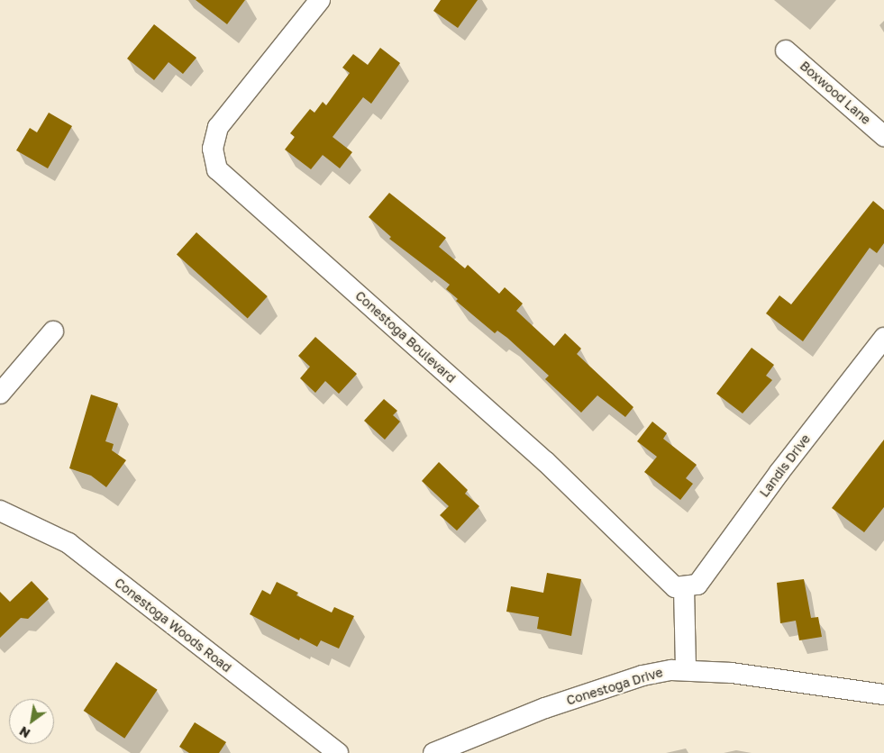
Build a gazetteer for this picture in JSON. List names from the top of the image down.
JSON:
{
  "streets": {
    "street": [
      "Boxwood Lane",
      "Conestoga Boulevard",
      "Landis Drive",
      "Conestoga Woods Road",
      "Conestoga Drive"
    ]
  },
  "crossings": [
    ["Conestoga Boulevard", "Landis Drive"]
  ],
  "north": "bottom left"
}
